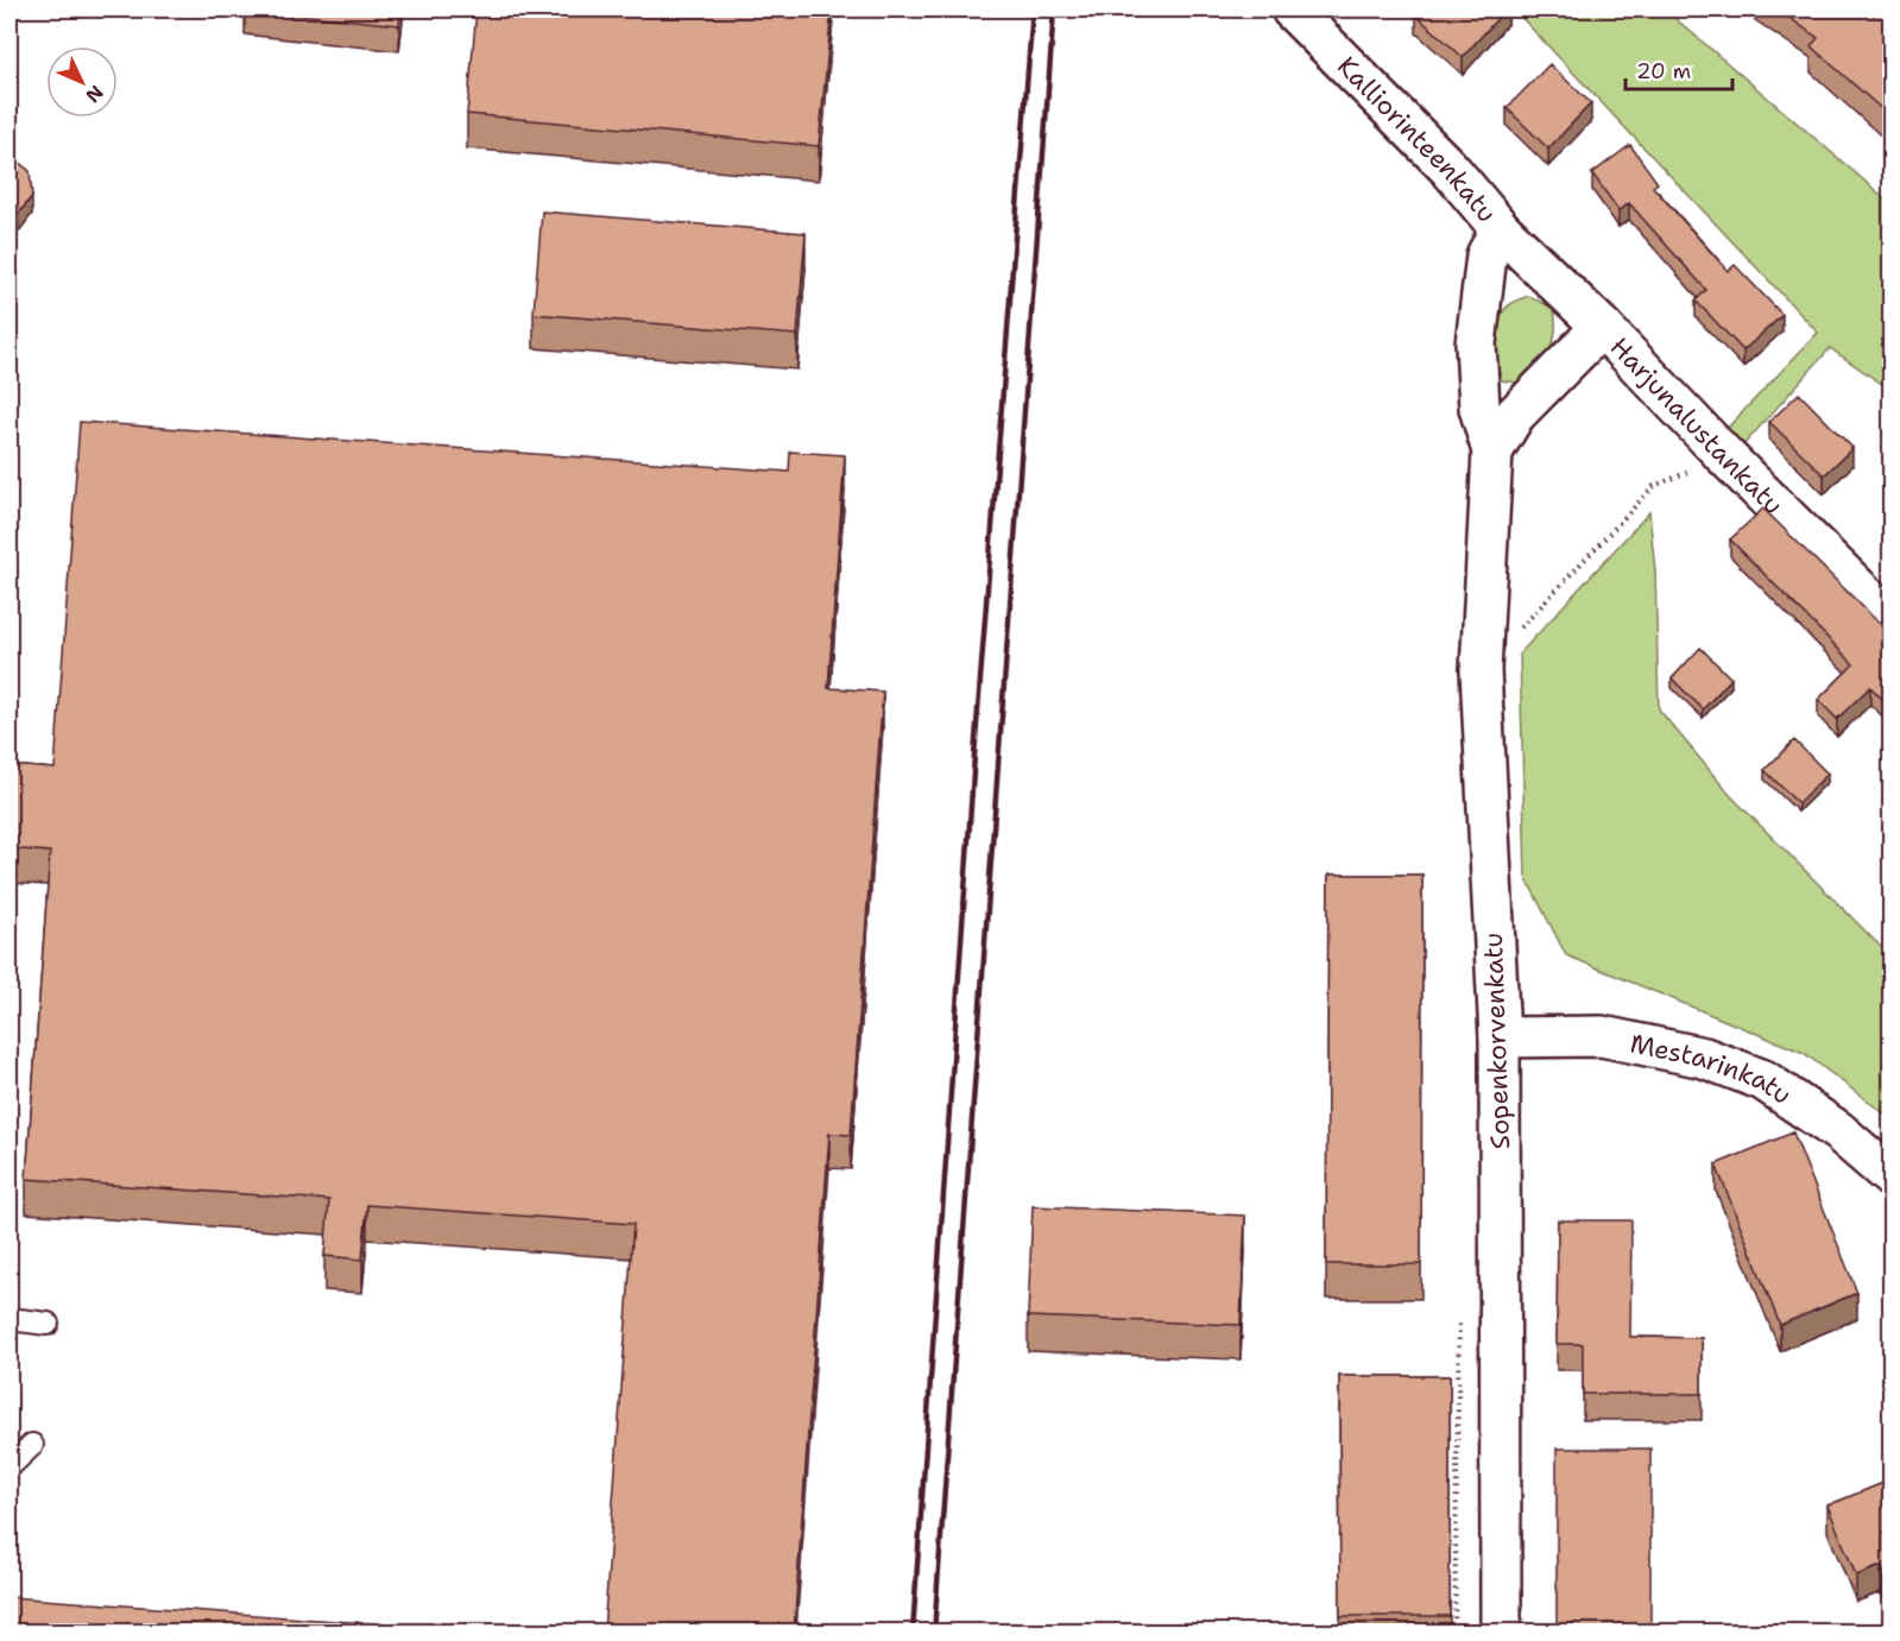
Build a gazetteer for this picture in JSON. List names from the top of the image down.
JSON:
{
  "streets": {
    "street": [
      "Kalliorinteenkatu",
      "Harjunalustankatu",
      "Sopenkorvenkatu",
      "Mestarinkatu"
    ]
  },
  "crossings": [
    ["Kalliorinteenkatu", "Harjunalustankatu"],
    ["Kalliorinteenkatu", "Sopenkorvenkatu"],
    ["Sopenkorvenkatu", "Mestarinkatu"]
  ],
  "scale_bar": "20 m",
  "north": "bottom right"
}
